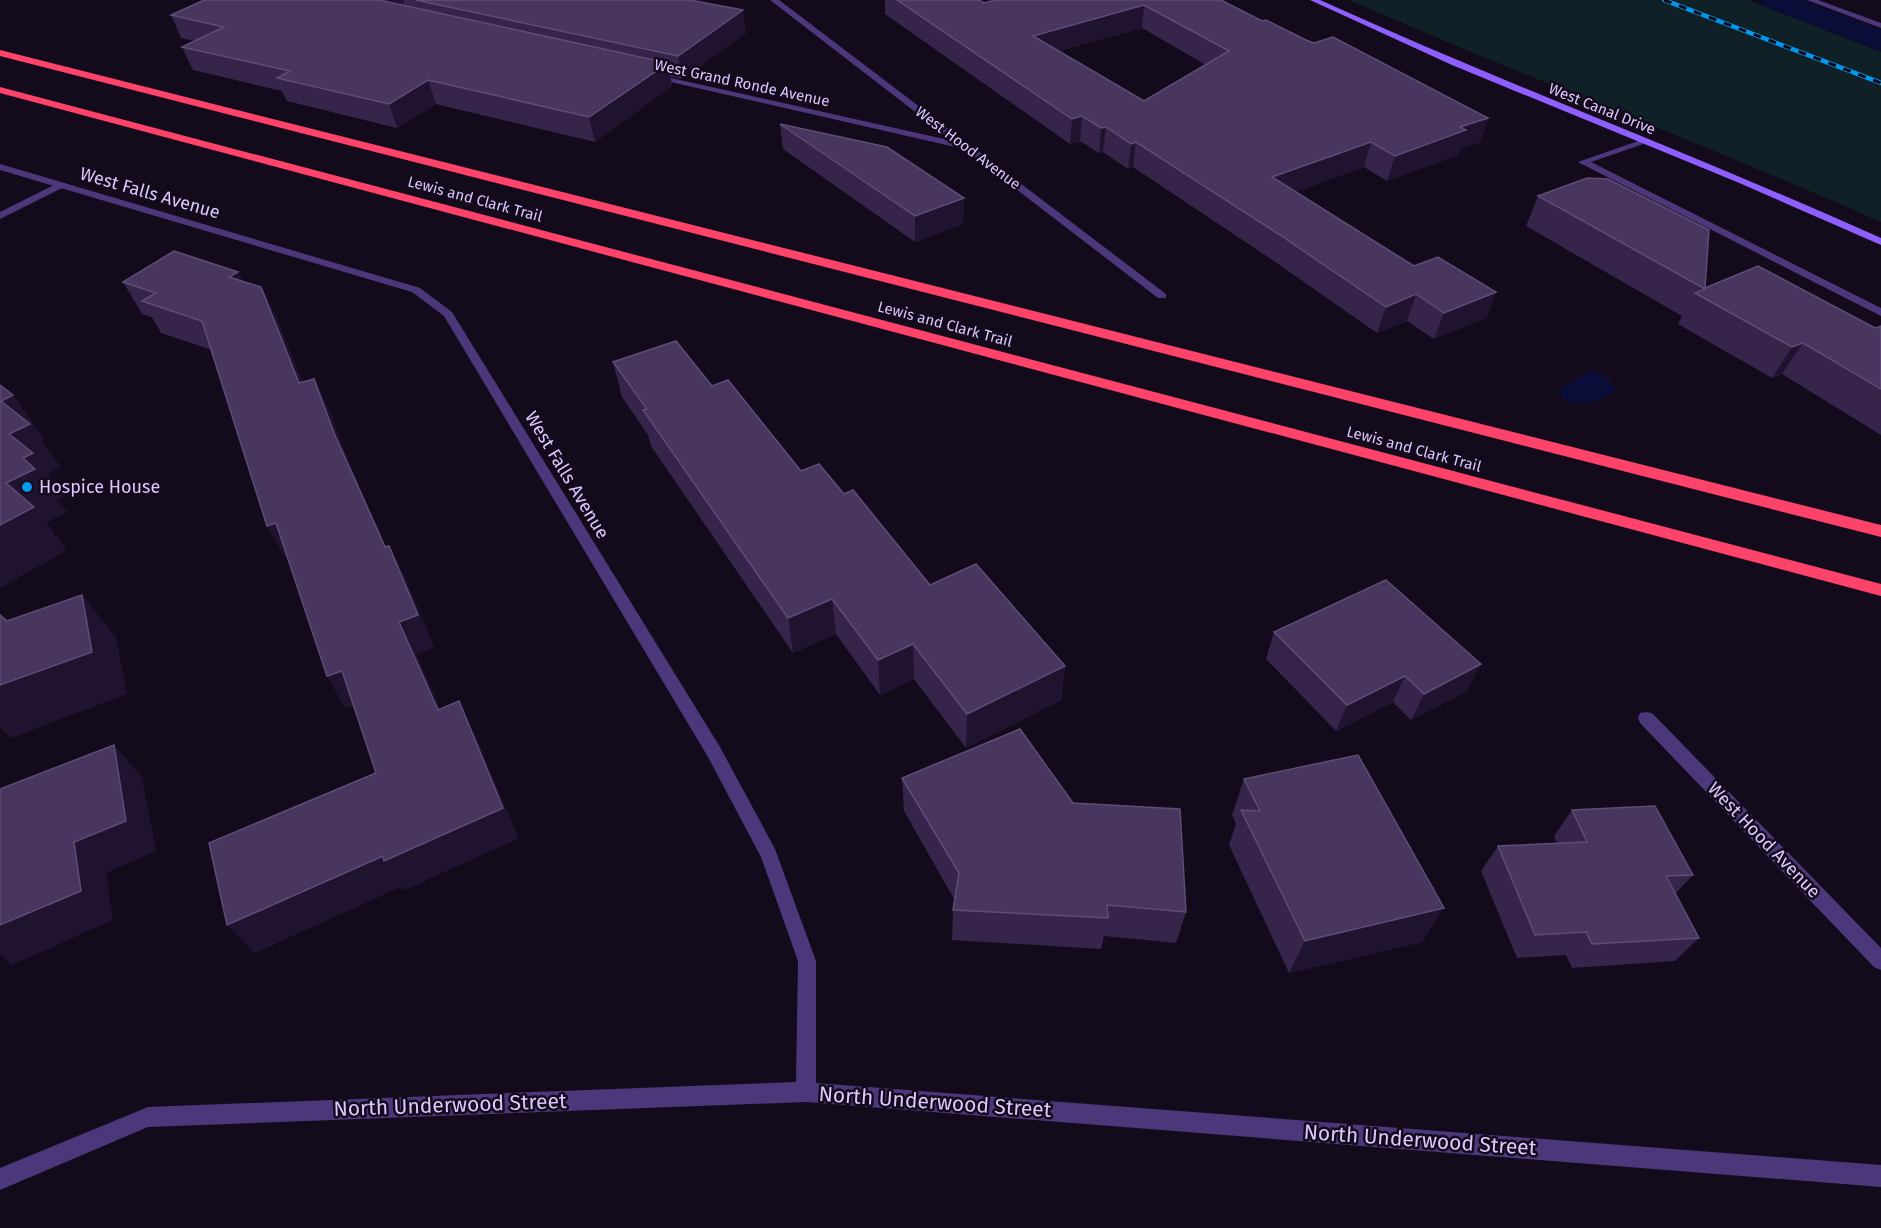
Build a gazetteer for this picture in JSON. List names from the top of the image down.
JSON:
{
  "streets": {
    "highway": ["Lewis and Clark Trail"],
    "street": [
      "West Grand Ronde Avenue",
      "West Canal Drive",
      "West Hood Avenue",
      "West Falls Avenue",
      "North Underwood Street"
    ]
  },
  "crossings": [
    ["West Grand Ronde Avenue", "West Hood Avenue"],
    ["West Falls Avenue", "North Underwood Street"]
  ],
  "places": ["Hospice House"]
}
